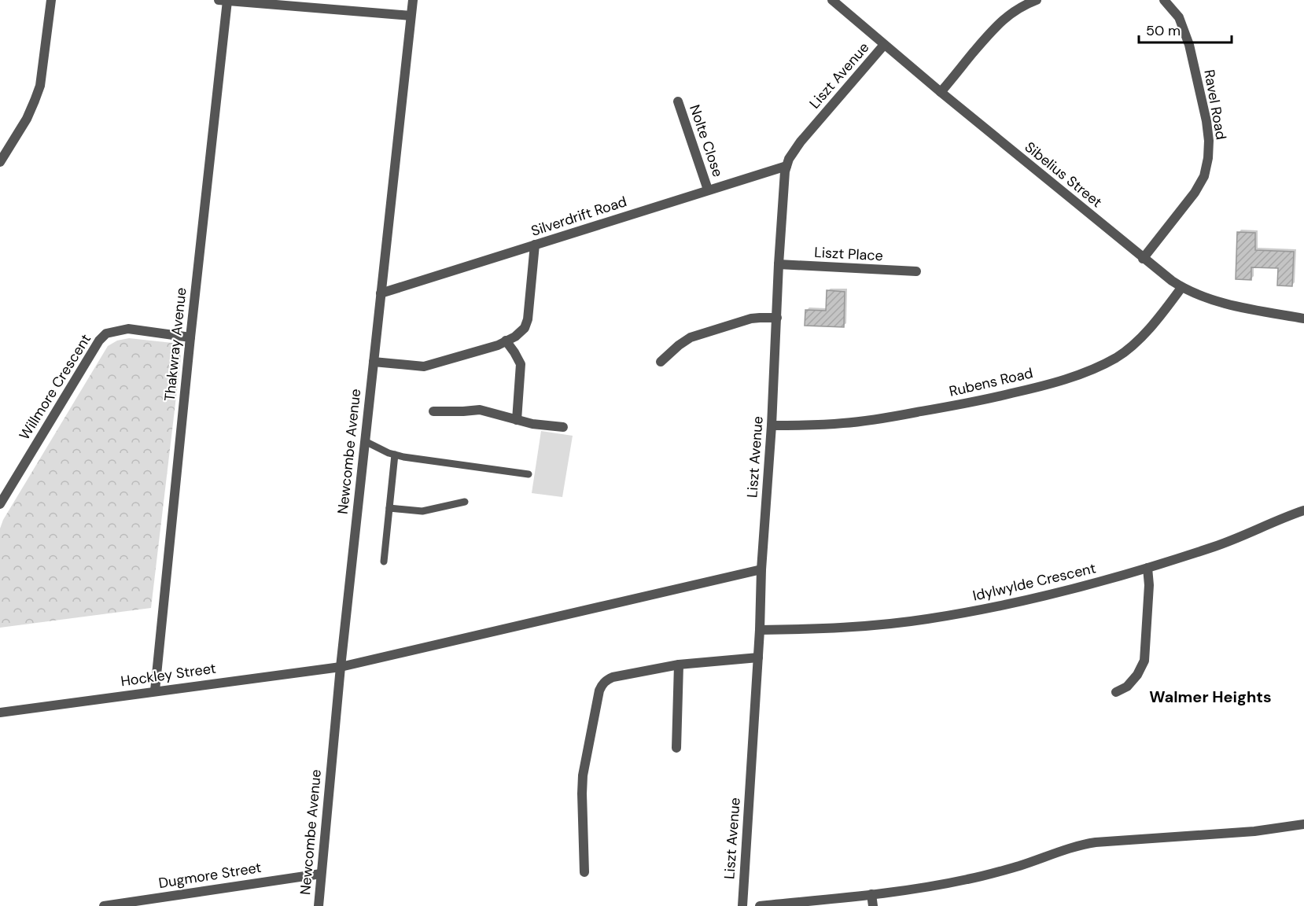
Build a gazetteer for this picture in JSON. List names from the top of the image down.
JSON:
{
  "streets": {
    "street": [
      "Liszt Avenue",
      "Ravel Road",
      "Nolte Close",
      "Sibelius Street",
      "Silverdrift Road",
      "Liszt Place",
      "Thakwray Avenue",
      "Rubens Road",
      "Willmore Crescent",
      "Newcombe Avenue",
      "Idylwylde Crescent",
      "Hockley Street",
      "Dugmore Street"
    ]
  },
  "crossings": [
    ["Liszt Avenue", "Sibelius Street"],
    ["Liszt Avenue", "Silverdrift Road"],
    ["Liszt Avenue", "Liszt Place"],
    ["Liszt Avenue", "Rubens Road"],
    ["Liszt Avenue", "Idylwylde Crescent"],
    ["Liszt Avenue", "Hockley Street"],
    ["Ravel Road", "Sibelius Street"],
    ["Nolte Close", "Silverdrift Road"],
    ["Sibelius Street", "Rubens Road"],
    ["Silverdrift Road", "Newcombe Avenue"],
    ["Thakwray Avenue", "Willmore Crescent"],
    ["Thakwray Avenue", "Hockley Street"],
    ["Newcombe Avenue", "Hockley Street"],
    ["Newcombe Avenue", "Dugmore Street"]
  ],
  "districts": ["Walmer Heights"],
  "scale_bar": "50 m"
}
